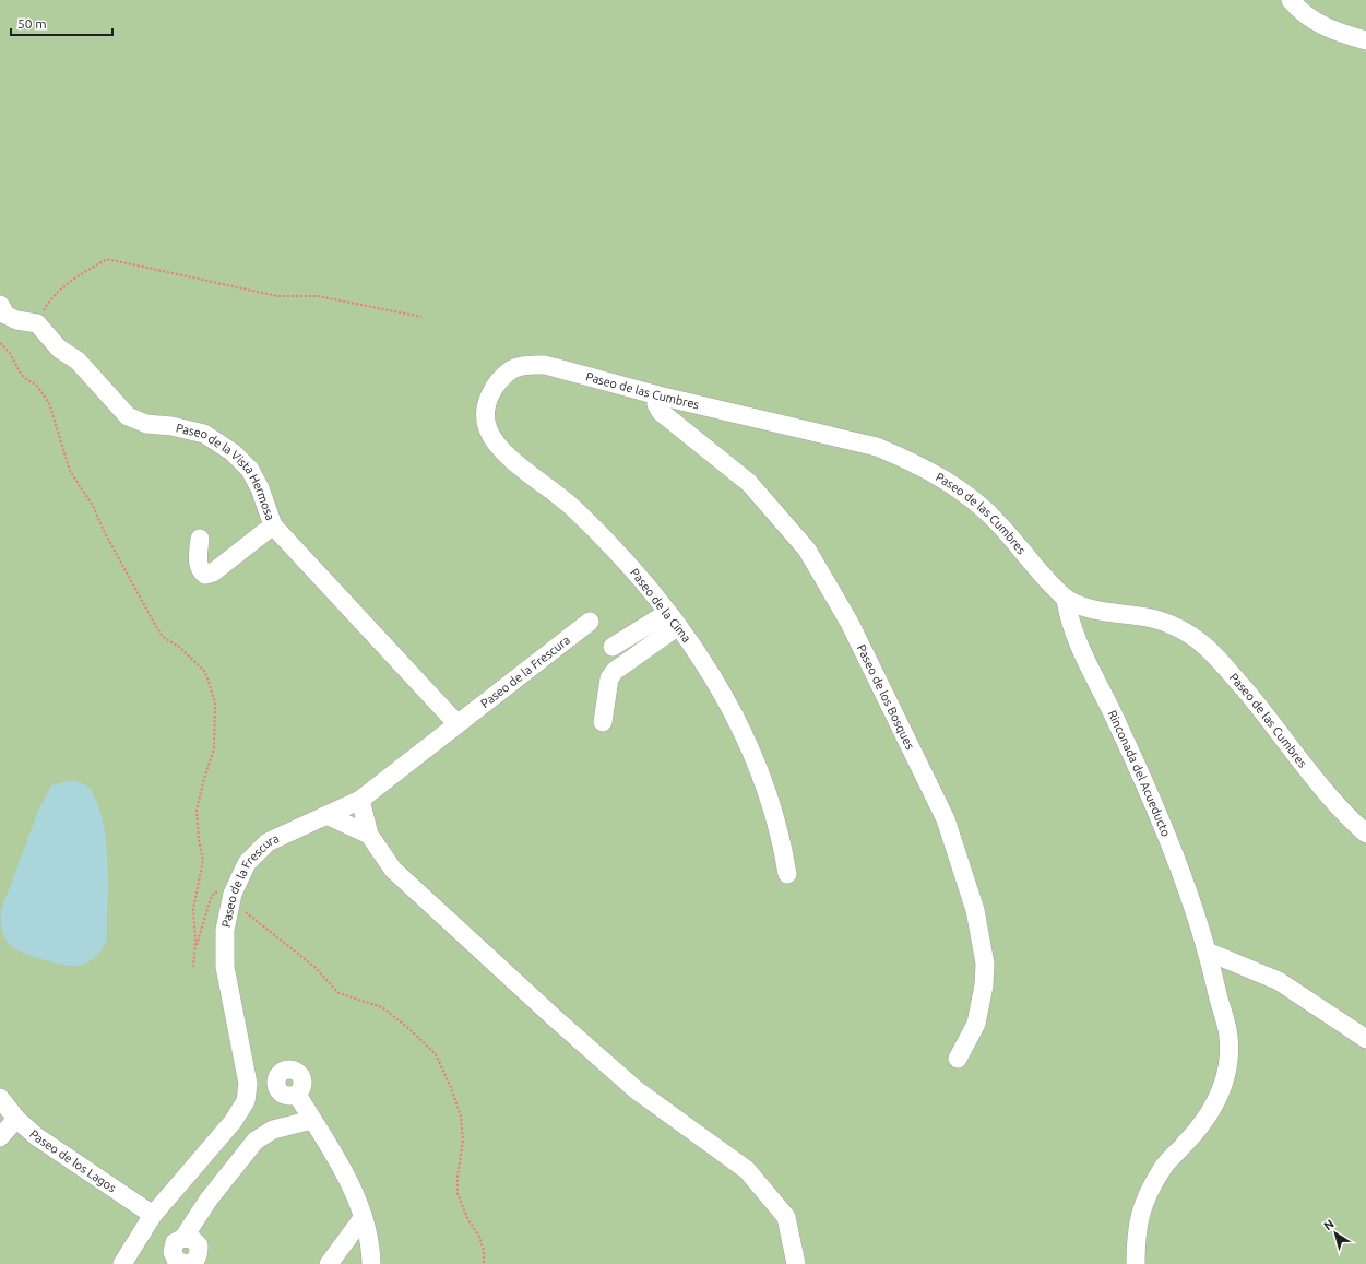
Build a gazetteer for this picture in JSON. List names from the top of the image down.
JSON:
{
  "streets": {
    "street": [
      "Paseo de las Cumbres",
      "Paseo de la Vista Hermosa",
      "Paseo de la Cima",
      "Paseo de la Frescura",
      "Paseo de los Bosques",
      "Rinconada del Acueducto",
      "Paseo de los Lagos"
    ]
  },
  "crossings": [
    ["Paseo de las Cumbres", "Paseo de la Cima"],
    ["Paseo de las Cumbres", "Paseo de los Bosques"],
    ["Paseo de las Cumbres", "Rinconada del Acueducto"],
    ["Paseo de la Vista Hermosa", "Paseo de la Frescura"],
    ["Paseo de la Frescura", "Paseo de los Lagos"]
  ],
  "scale_bar": "50 m",
  "north": "top left"
}
